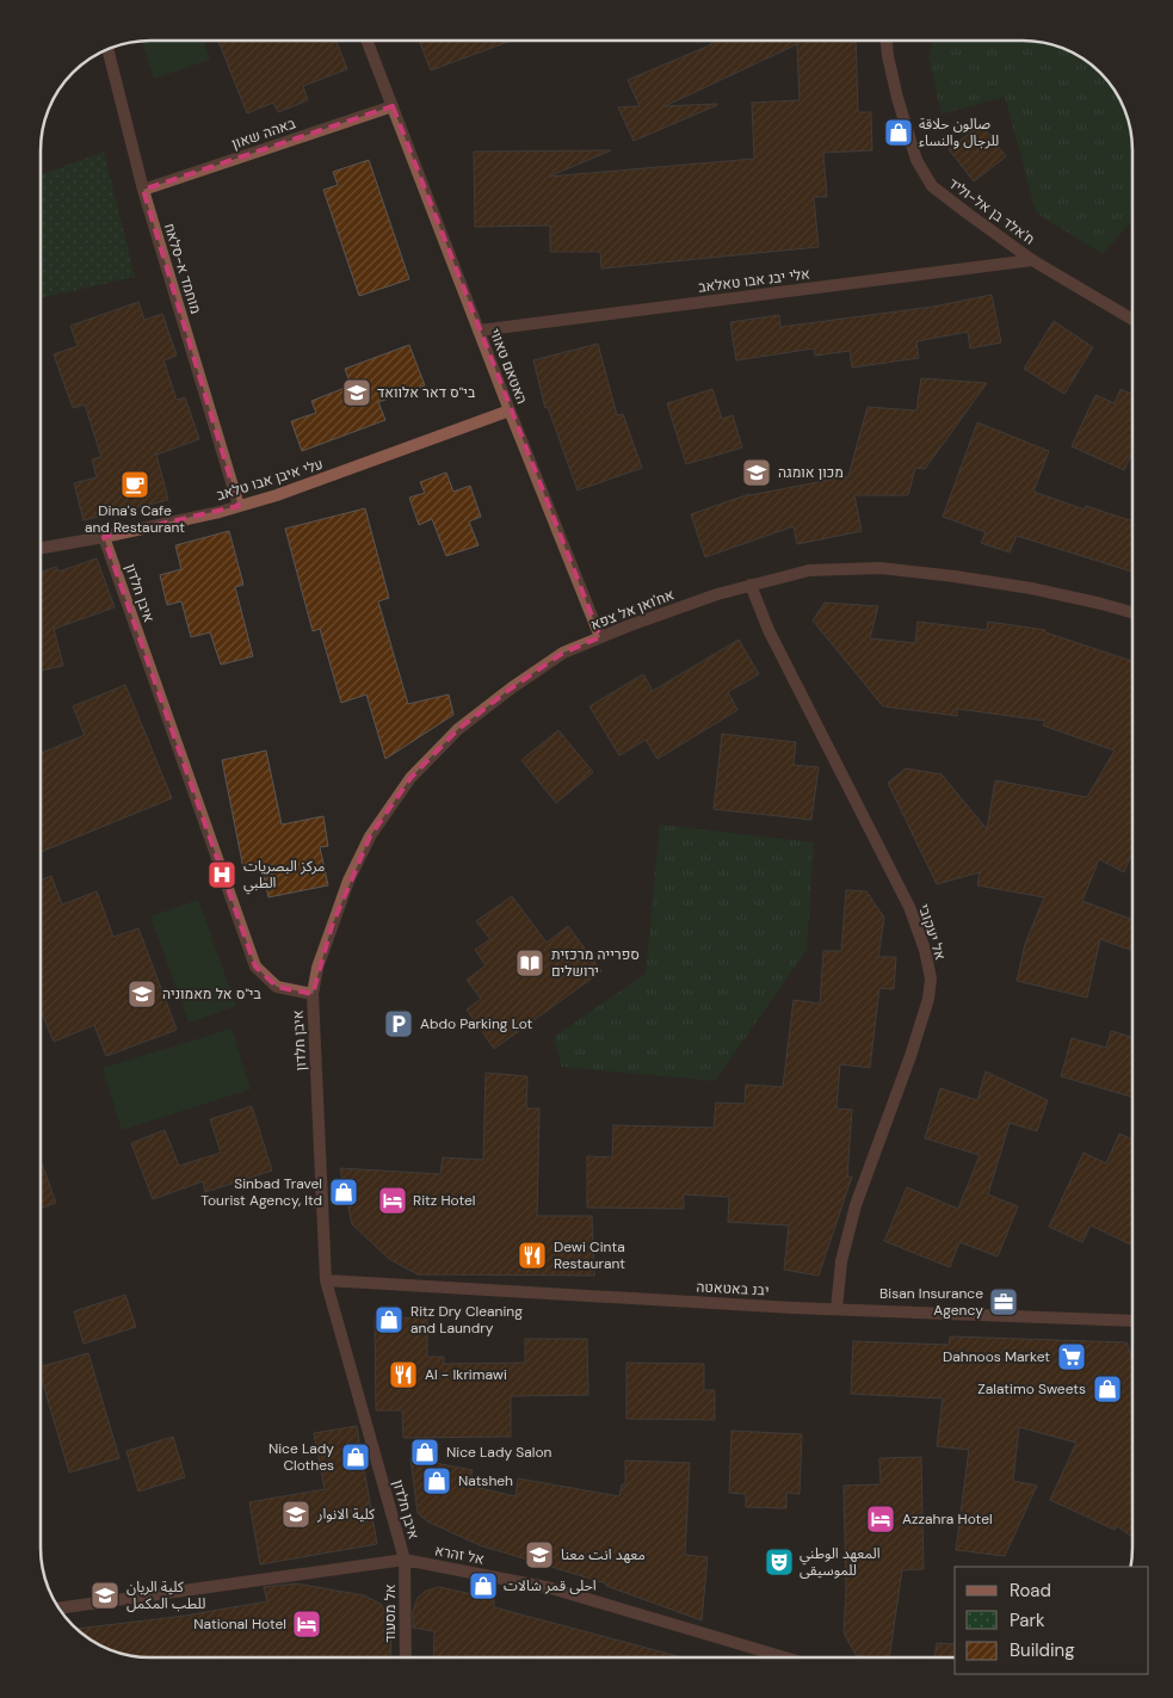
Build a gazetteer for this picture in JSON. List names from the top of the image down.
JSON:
{
  "streets": {
    "street": [
      "באהה שאון",
      "ח'אלד בן אל-וליד",
      "מוחמד א-סלאח",
      "אלי יבנ אבו טאלאב",
      "האטאם טאווי",
      "עלי איבן אבו טלאב",
      "איבן חלדון",
      "אח'ואן אל צפא",
      "אל יעקובי",
      "יבנ באטאטה",
      "אל זהרא",
      "אל מסעוד"
    ]
  },
  "crossings": [
    ["באהה שאון", "מוחמד א-סלאח"],
    ["באהה שאון", "האטאם טאווי"],
    ["ח'אלד בן אל-וליד", "אלי יבנ אבו טאלאב"],
    ["מוחמד א-סלאח", "עלי איבן אבו טלאב"],
    ["אלי יבנ אבו טאלאב", "האטאם טאווי"],
    ["האטאם טאווי", "עלי איבן אבו טלאב"],
    ["האטאם טאווי", "אח'ואן אל צפא"],
    ["עלי איבן אבו טלאב", "איבן חלדון"],
    ["איבן חלדון", "אח'ואן אל צפא"],
    ["איבן חלדון", "יבנ באטאטה"],
    ["איבן חלדון", "אל זהרא"],
    ["איבן חלדון", "אל מסעוד"],
    ["אח'ואן אל צפא", "אל יעקובי"],
    ["אל יעקובי", "יבנ באטאטה"],
    ["אל זהרא", "אל מסעוד"]
  ],
  "places": {
    "shop": [
      "صالون حلاقة للرجال والنساء",
      "Sinbad Travel Tourist Agency, ltd",
      "Ritz Dry Cleaning and Laundry",
      "Zalatimo Sweets",
      "Nice Lady Salon",
      "Nice Lady Clothes",
      "Natsheh",
      "احلى قمر شالات"
    ],
    "school or university": [
      "בי\"ס דאר אלוואד",
      "מכון אומגה",
      "בי\"ס אל מאמוניה",
      "كلية الانوار",
      "معهد انت معنا",
      "كلية الريان للطب المكمل"
    ],
    "cafe": ["Dina's Cafe and Restaurant"],
    "hospital": ["مركز البصريات الطبي"],
    "library": ["ספרייה מרכזית ירושלים"],
    "parking": ["Abdo Parking Lot"],
    "hotel": ["Ritz Hotel", "Azzahra Hotel", "National Hotel"],
    "restaurant": ["Dewi Cinta Restaurant", "Al - Ikrimawi"],
    "office": ["Bisan Insurance Agency"],
    "supermarket": ["Dahnoos Market"],
    "theatre": ["المعهد الوطني للموسيقى"]
  },
  "legend": ["Road", "Park", "Building"]
}
